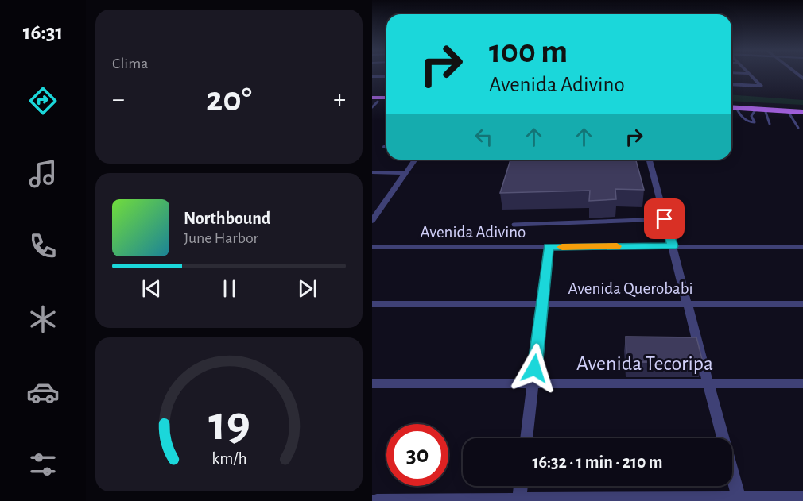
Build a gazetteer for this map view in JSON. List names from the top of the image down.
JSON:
{
  "streets": {
    "street": ["Avenida Adivino", "Avenida Querobabi", "Avenida Tecoripa"]
  },
  "page": {
    "tabs": "16:31",
    "tile": "Clima",
    "turn": ["100 m", "Avenida Adivino"],
    "heat": ["−", "20°", "+"],
    "song": ["Northbound", "June Harbor"],
    "limit": "30",
    "trip": "16:32 · 1 min · 210 m",
    "gauge": ["19", "km/h"]
  }
}
